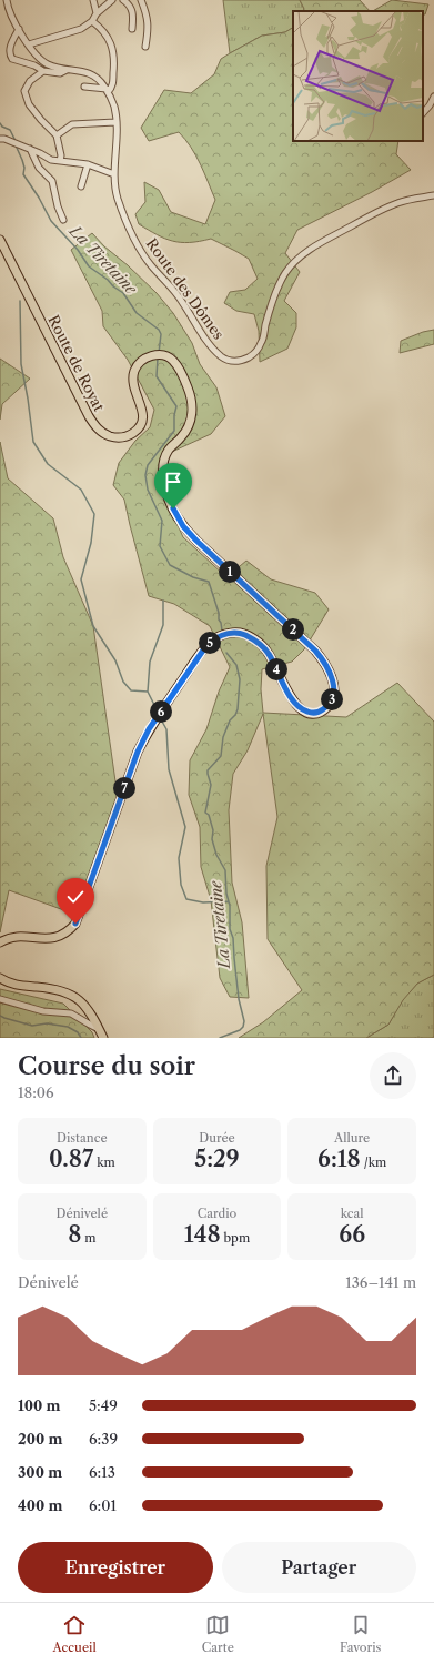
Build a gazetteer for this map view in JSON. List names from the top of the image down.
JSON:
{
  "streets": {
    "main road": ["Route de Royat"],
    "street": ["Route des Dômes"]
  },
  "water": ["La Tiretaine"],
  "page": {
    "pins": [
      "1",
      "2",
      "5",
      "4",
      "3",
      "6",
      "7"
    ],
    "heading": ["Course du soir", "18:06"],
    "stats": [
      ["Distance", "0.87 km"],
      ["Durée", "5:29"],
      ["Allure", "6:18 /km"],
      ["Dénivelé", "8 m"],
      ["Cardio", "148 bpm"],
      ["kcal", "66"]
    ],
    "chart": ["Dénivelé", "136–141 m"],
    "list": [
      {
        "name": "100 m",
        "note": "5:49"
      },
      {
        "name": "200 m",
        "note": "6:39"
      },
      {
        "name": "300 m",
        "note": "6:13"
      },
      {
        "name": "400 m",
        "note": "6:01"
      }
    ],
    "buttons": ["Enregistrer", "Partager"],
    "tabs": ["Accueil", "Carte", "Favoris"]
  }
}
